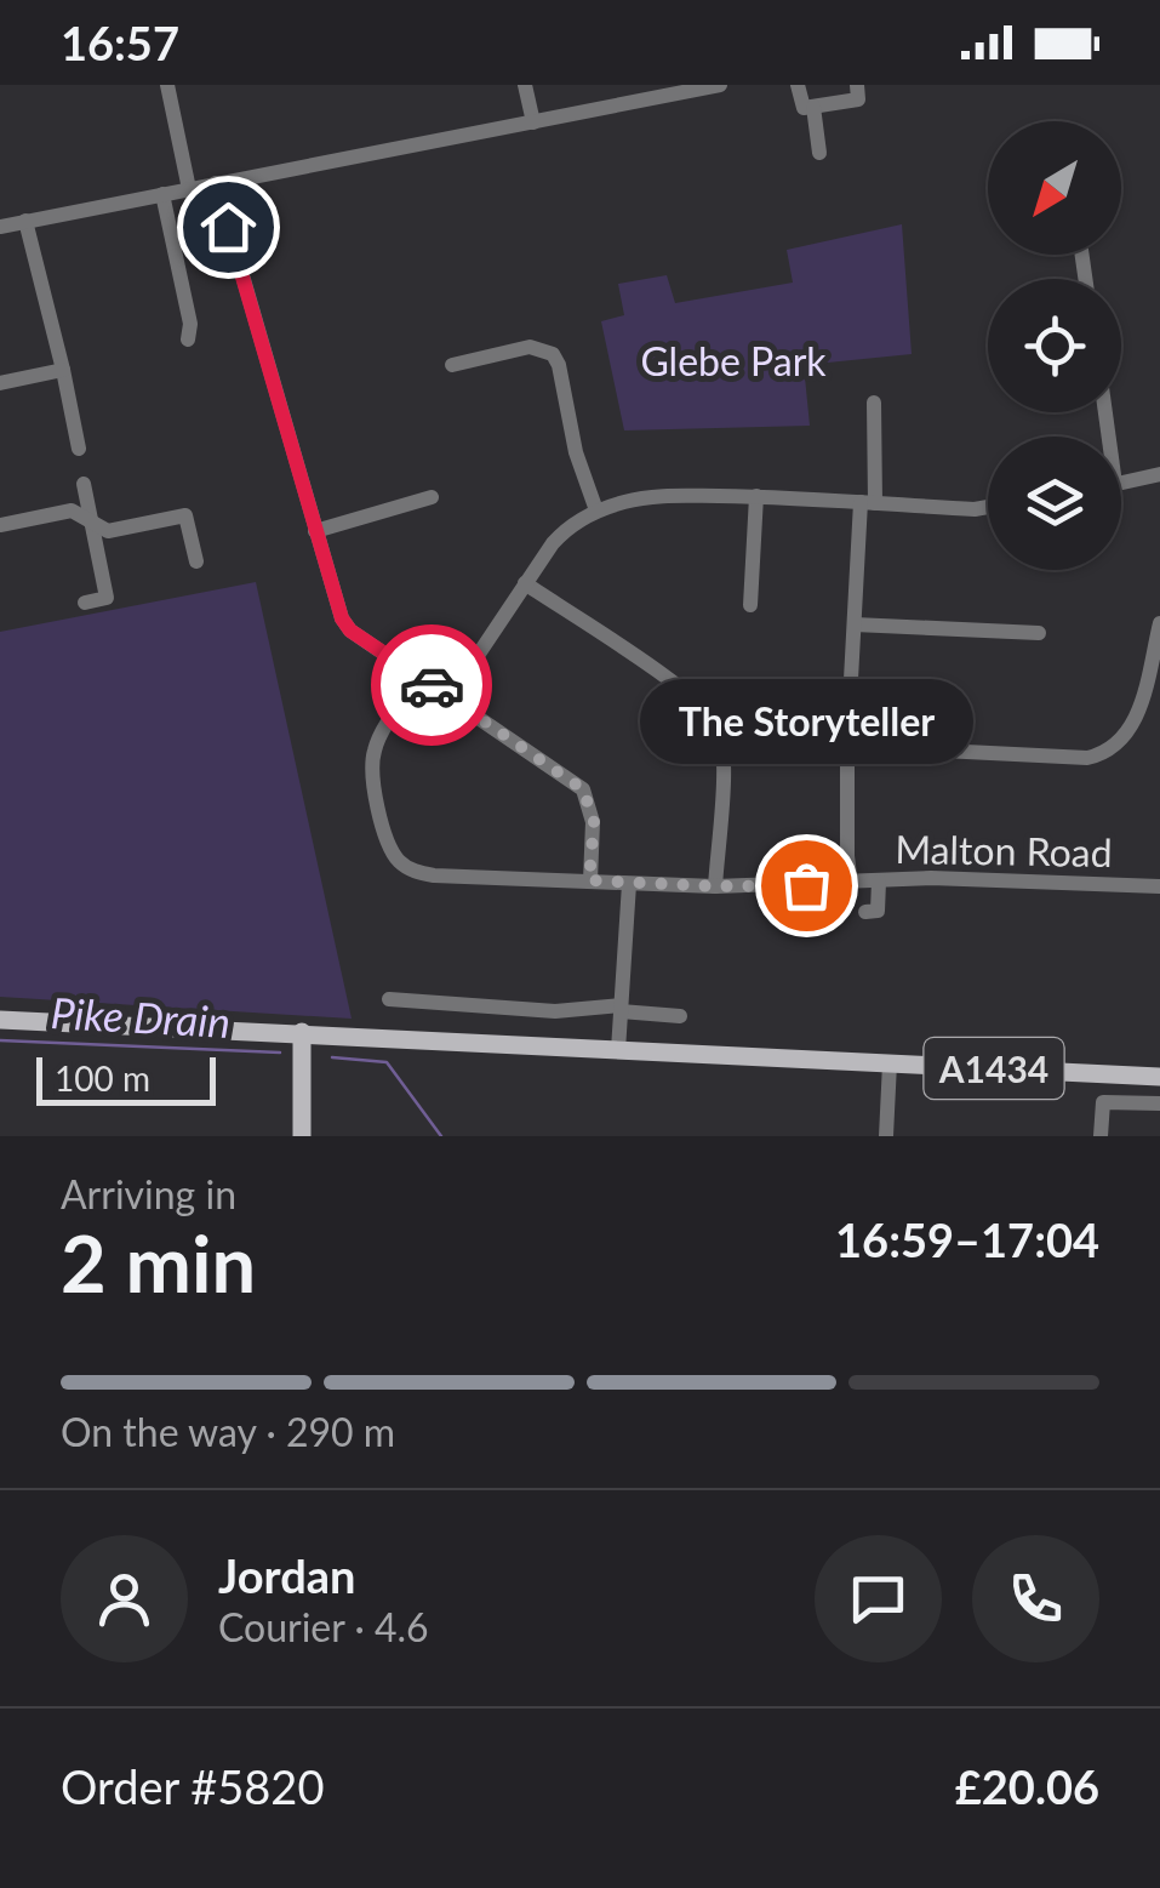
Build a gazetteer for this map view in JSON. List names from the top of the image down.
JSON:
{
  "streets": {
    "main road": ["A1434"],
    "street": ["Malton Road"]
  },
  "water": ["Pike Drain"],
  "parks": ["Glebe Park"],
  "places": ["The Storyteller"],
  "scale_bar": "100 m",
  "north": "bottom left",
  "page": {
    "status": "16:57",
    "bubble": "The Storyteller",
    "scale": "100 m",
    "heading": ["2 min", "Arriving in", "16:59–17:04"],
    "panel": [
      "Jordan",
      "Courier · 4.6",
      "Order #5820",
      "£20.06"
    ],
    "bar": "On the way · 290 m"
  }
}
